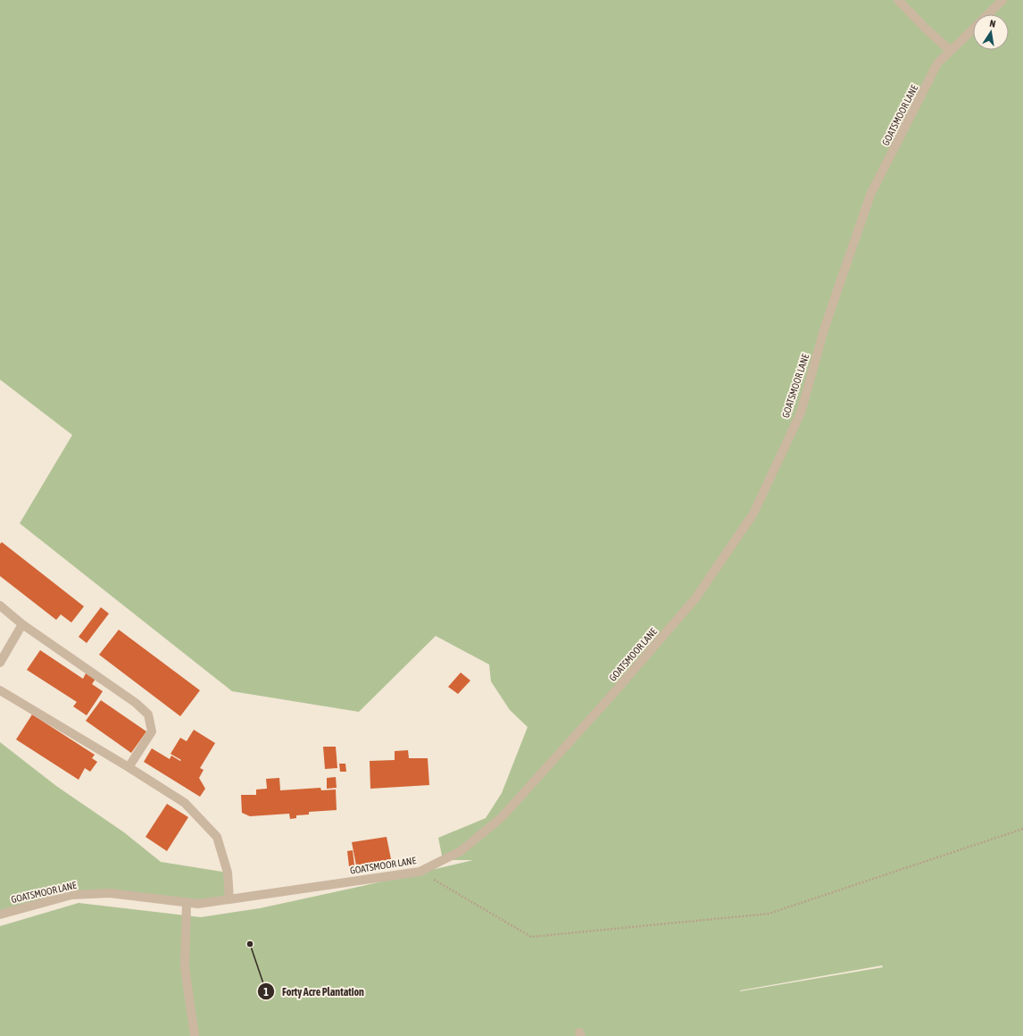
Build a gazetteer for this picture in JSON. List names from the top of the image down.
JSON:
{
  "streets": {
    "street": ["GOATSMOOR LANE"]
  },
  "places": ["Forty Acre Plantation"],
  "north": "top"
}
